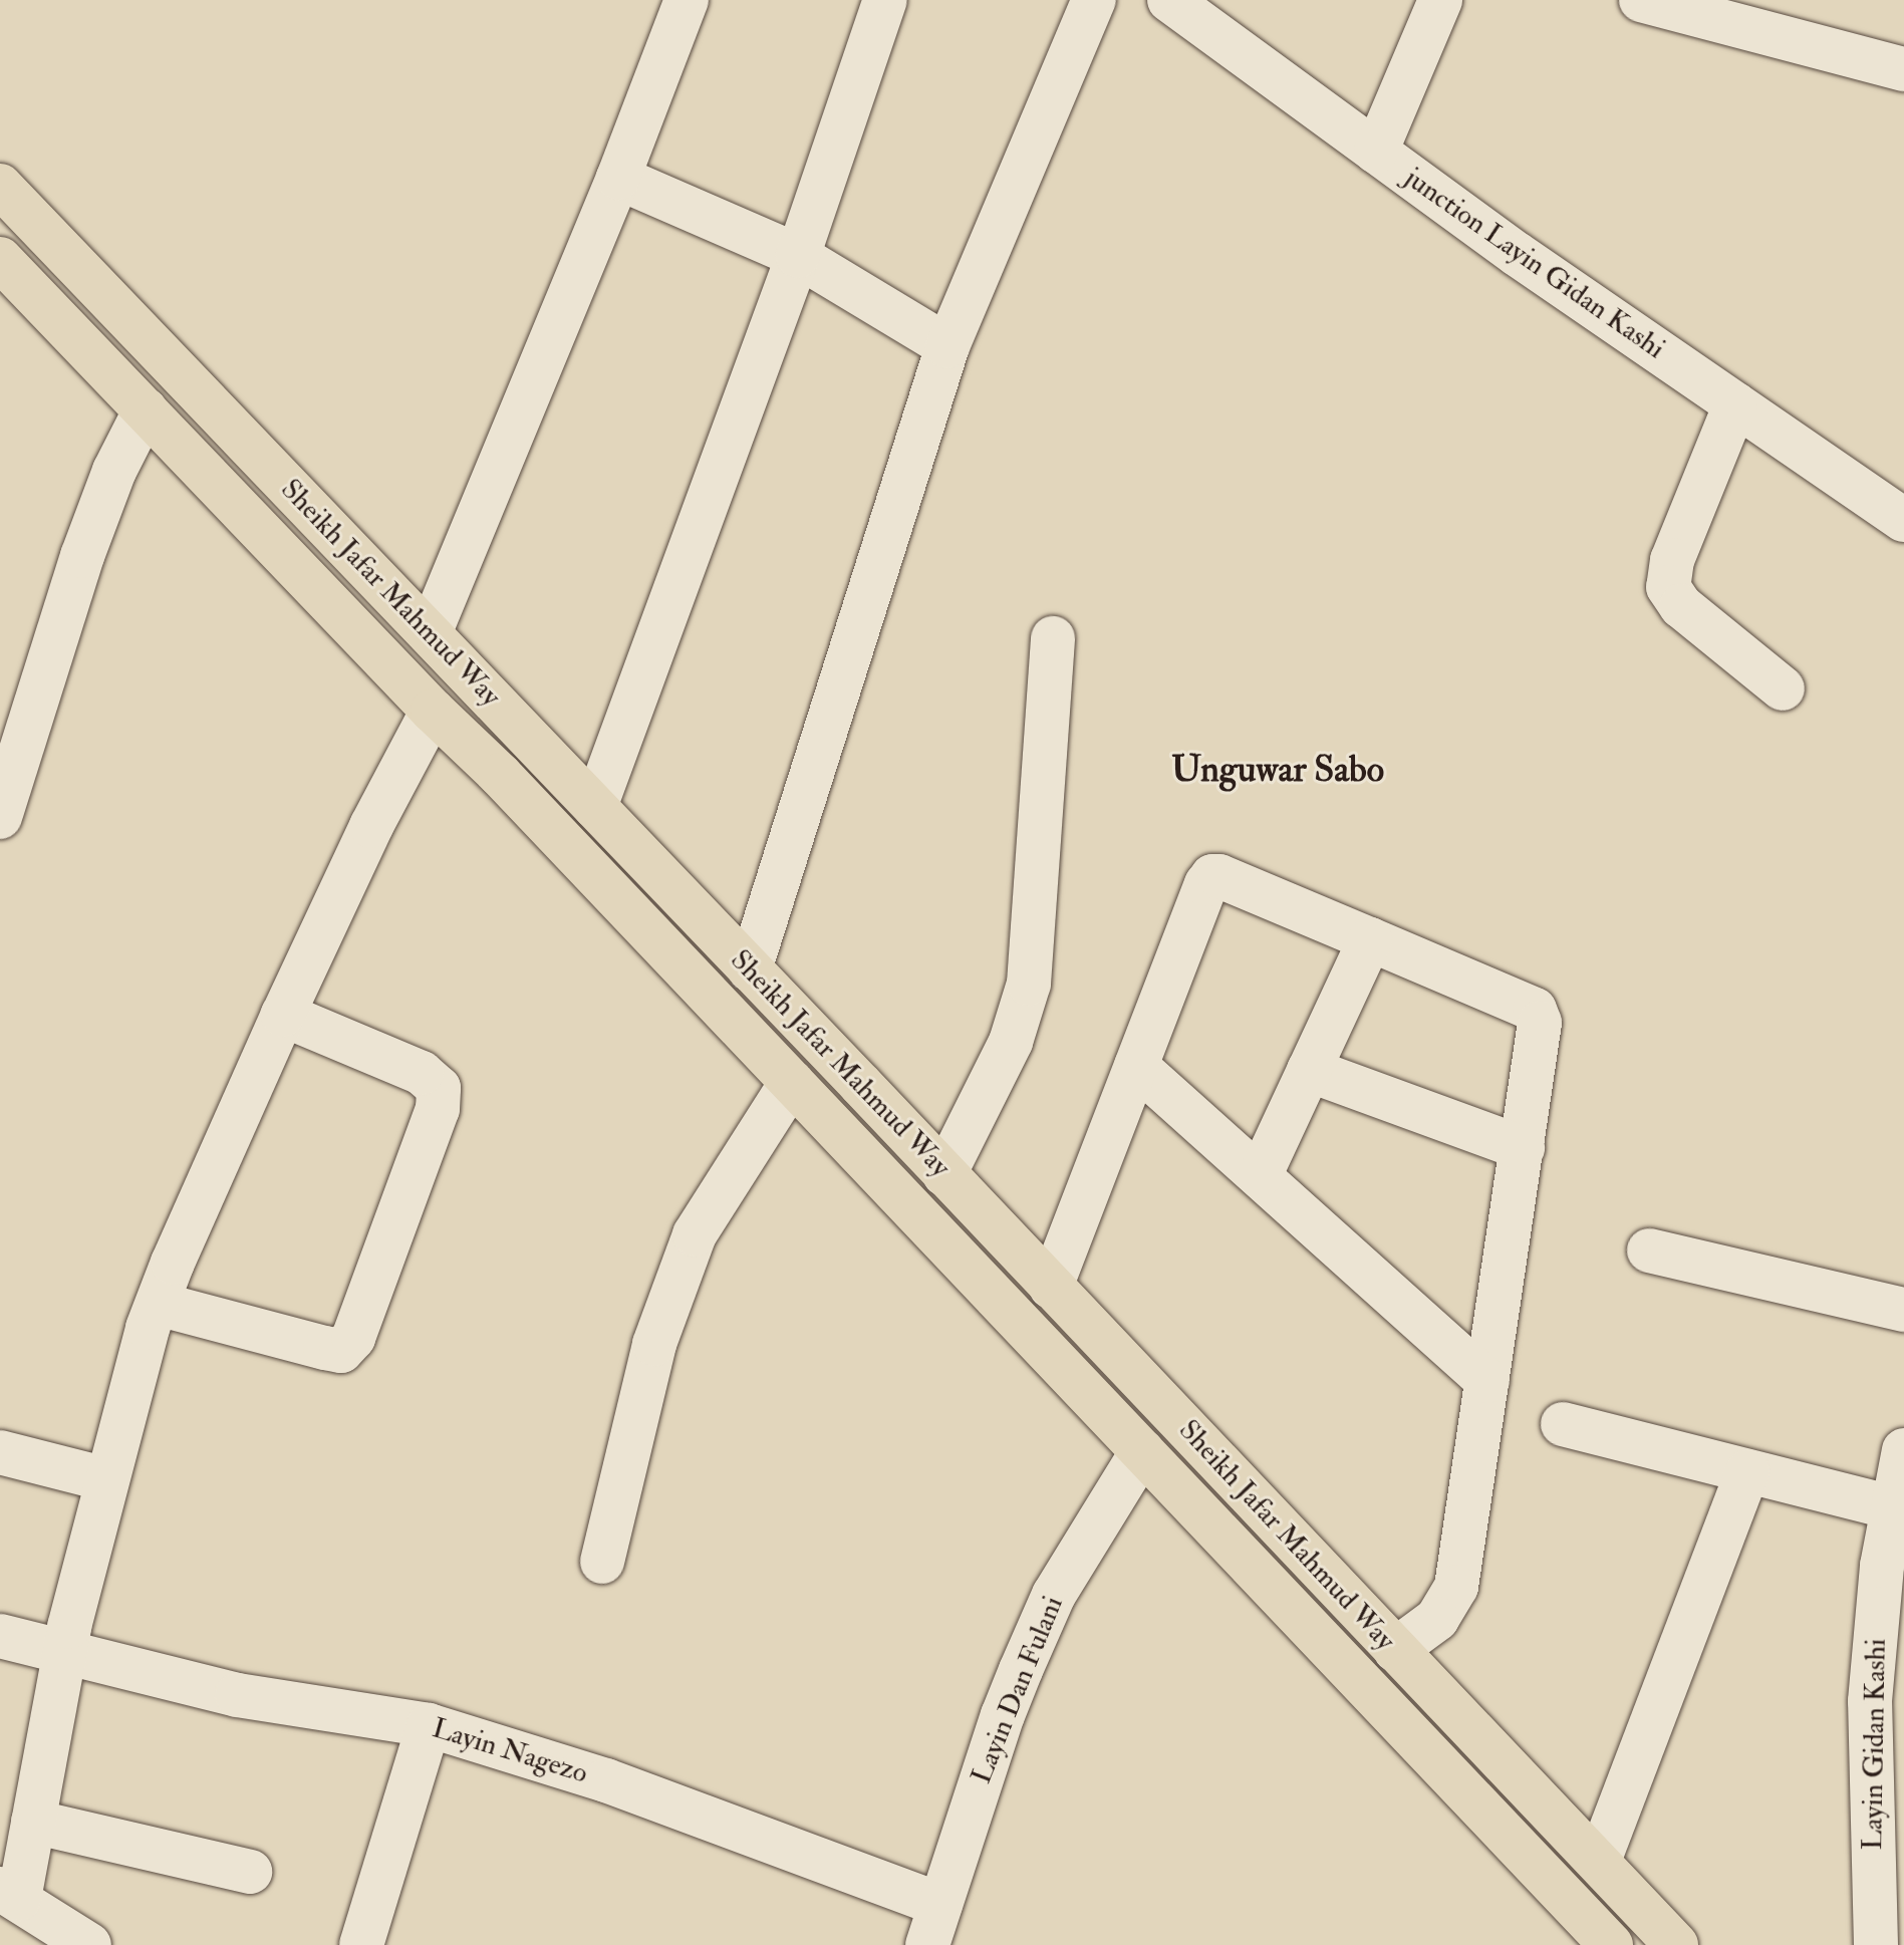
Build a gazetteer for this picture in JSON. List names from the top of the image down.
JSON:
{
  "streets": {
    "main road": ["Sheikh Jafar Mahmud Way"],
    "street": [
      "junction Layin Gidan Kashi",
      "Layin Dan Fulani",
      "Layin Gidan Kashi",
      "Layin Nagezo"
    ]
  },
  "crossings": [
    ["Sheikh Jafar Mahmud Way", "Layin Dan Fulani"],
    ["Layin Dan Fulani", "Layin Nagezo"]
  ],
  "districts": ["Unguwar Sabo"]
}
